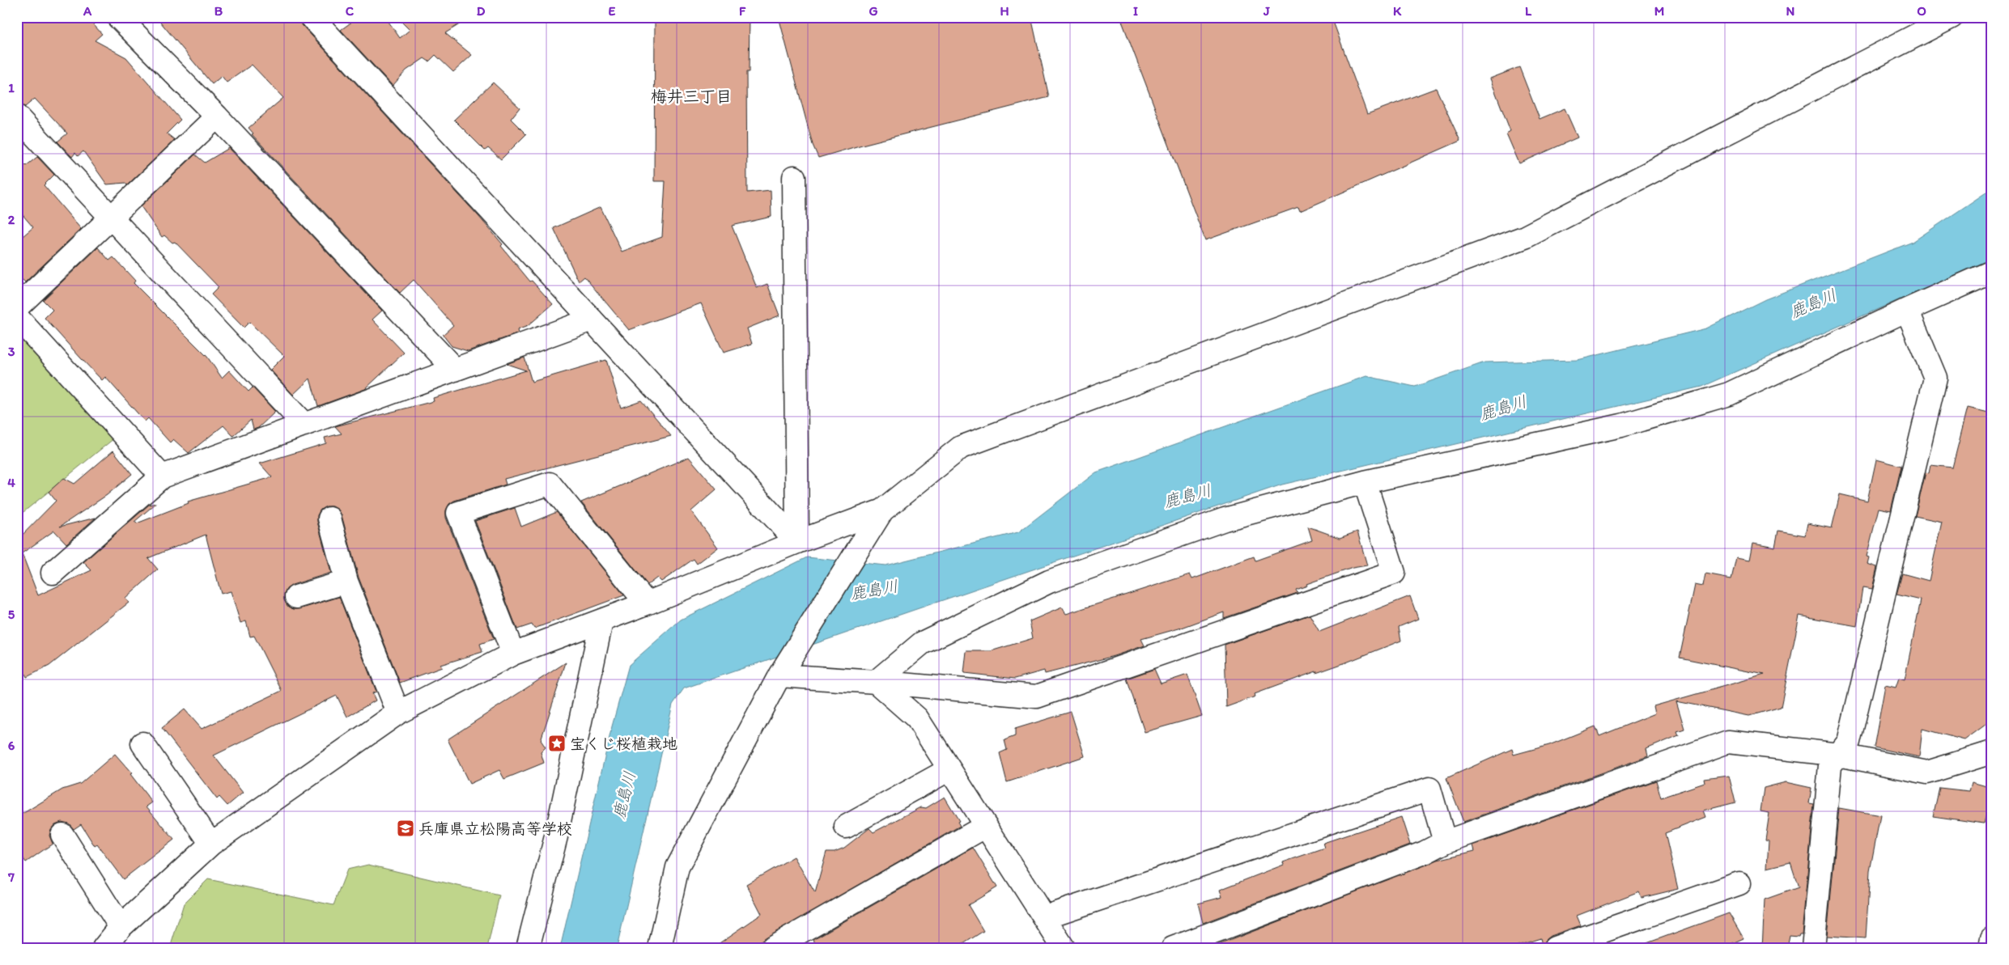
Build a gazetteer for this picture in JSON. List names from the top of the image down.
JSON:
{
  "districts": ["梅井三丁目"],
  "water": ["鹿島川"],
  "places": {
    "place": ["宝くじ桜植栽地"],
    "school or university": ["兵庫県立松陽高等学校"]
  },
  "grid": {
    "columns": [
      "A",
      "B",
      "C",
      "D",
      "E",
      "F",
      "G",
      "H",
      "I",
      "J",
      "K",
      "L",
      "M",
      "N",
      "O"
    ],
    "rows": [
      "1",
      "2",
      "3",
      "4",
      "5",
      "6",
      "7"
    ]
  }
}
